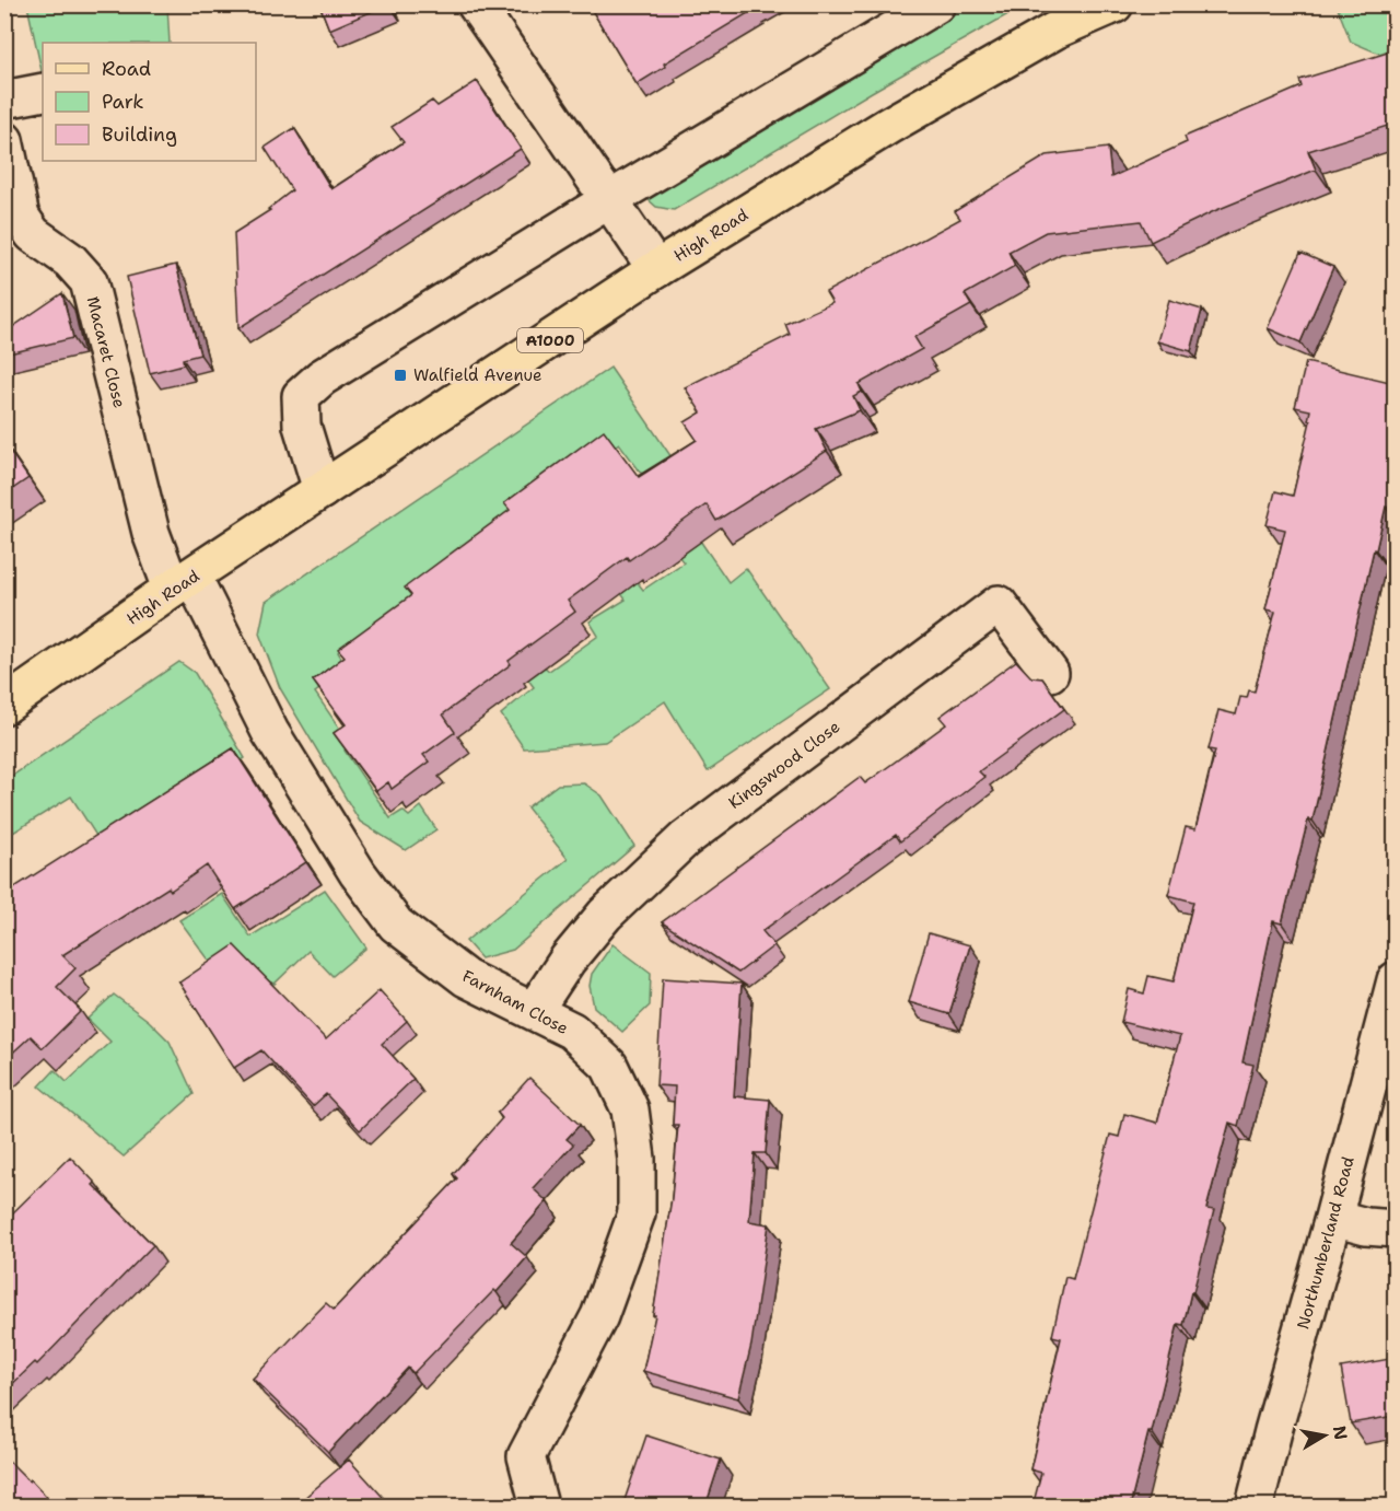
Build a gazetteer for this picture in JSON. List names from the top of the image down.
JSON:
{
  "streets": {
    "main road": ["High Road", "A1000"],
    "street": [
      "Macaret Close",
      "Kingswood Close",
      "Farnham Close",
      "Northumberland Road"
    ]
  },
  "crossings": [
    ["High Road", "Macaret Close"],
    ["High Road", "Farnham Close"],
    ["Macaret Close", "Farnham Close"],
    ["Kingswood Close", "Farnham Close"]
  ],
  "places": {
    "transit": ["Walfield Avenue"]
  },
  "legend": ["Road", "Park", "Building"],
  "north": "right"
}
